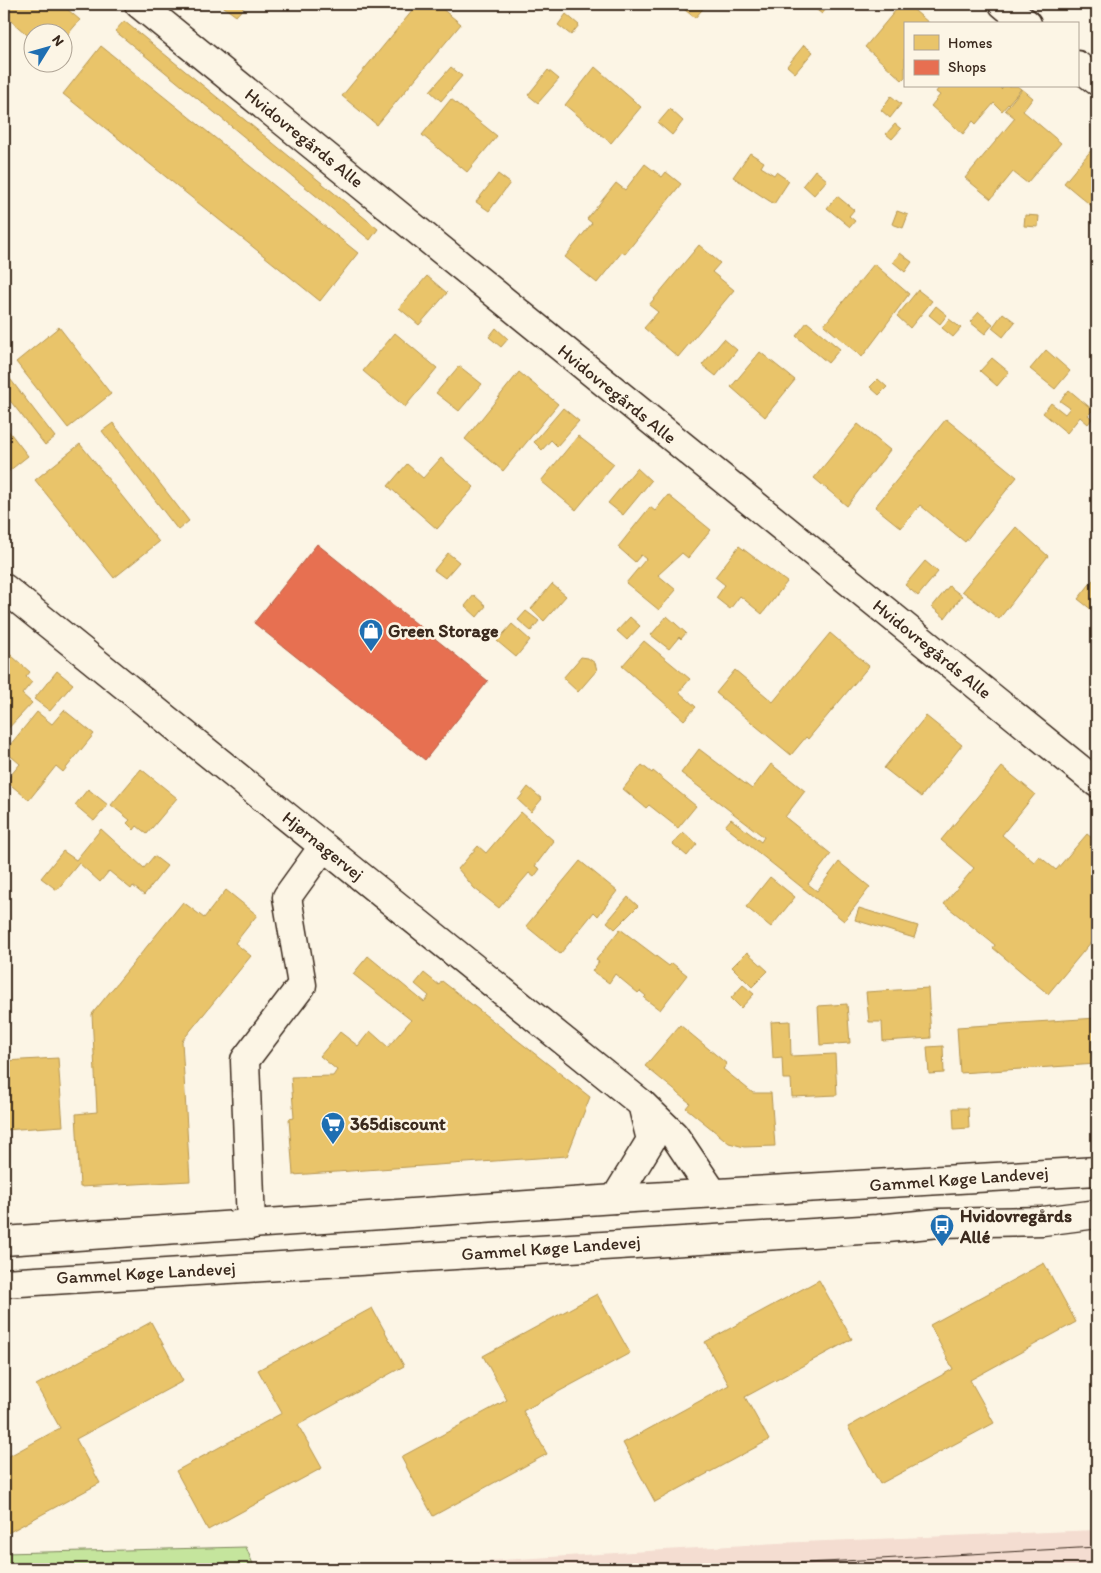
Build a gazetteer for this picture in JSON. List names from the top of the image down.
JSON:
{
  "streets": {
    "street": ["Hvidovregårds Alle", "Hjørnagervej", "Gammel Køge Landevej"]
  },
  "crossings": [
    ["Hjørnagervej", "Gammel Køge Landevej"]
  ],
  "places": {
    "shop": ["Green Storage"],
    "supermarket": ["365discount"],
    "bus stop": ["Hvidovregårds Allé"]
  },
  "legend": ["Homes", "Shops"],
  "north": "top right"
}
